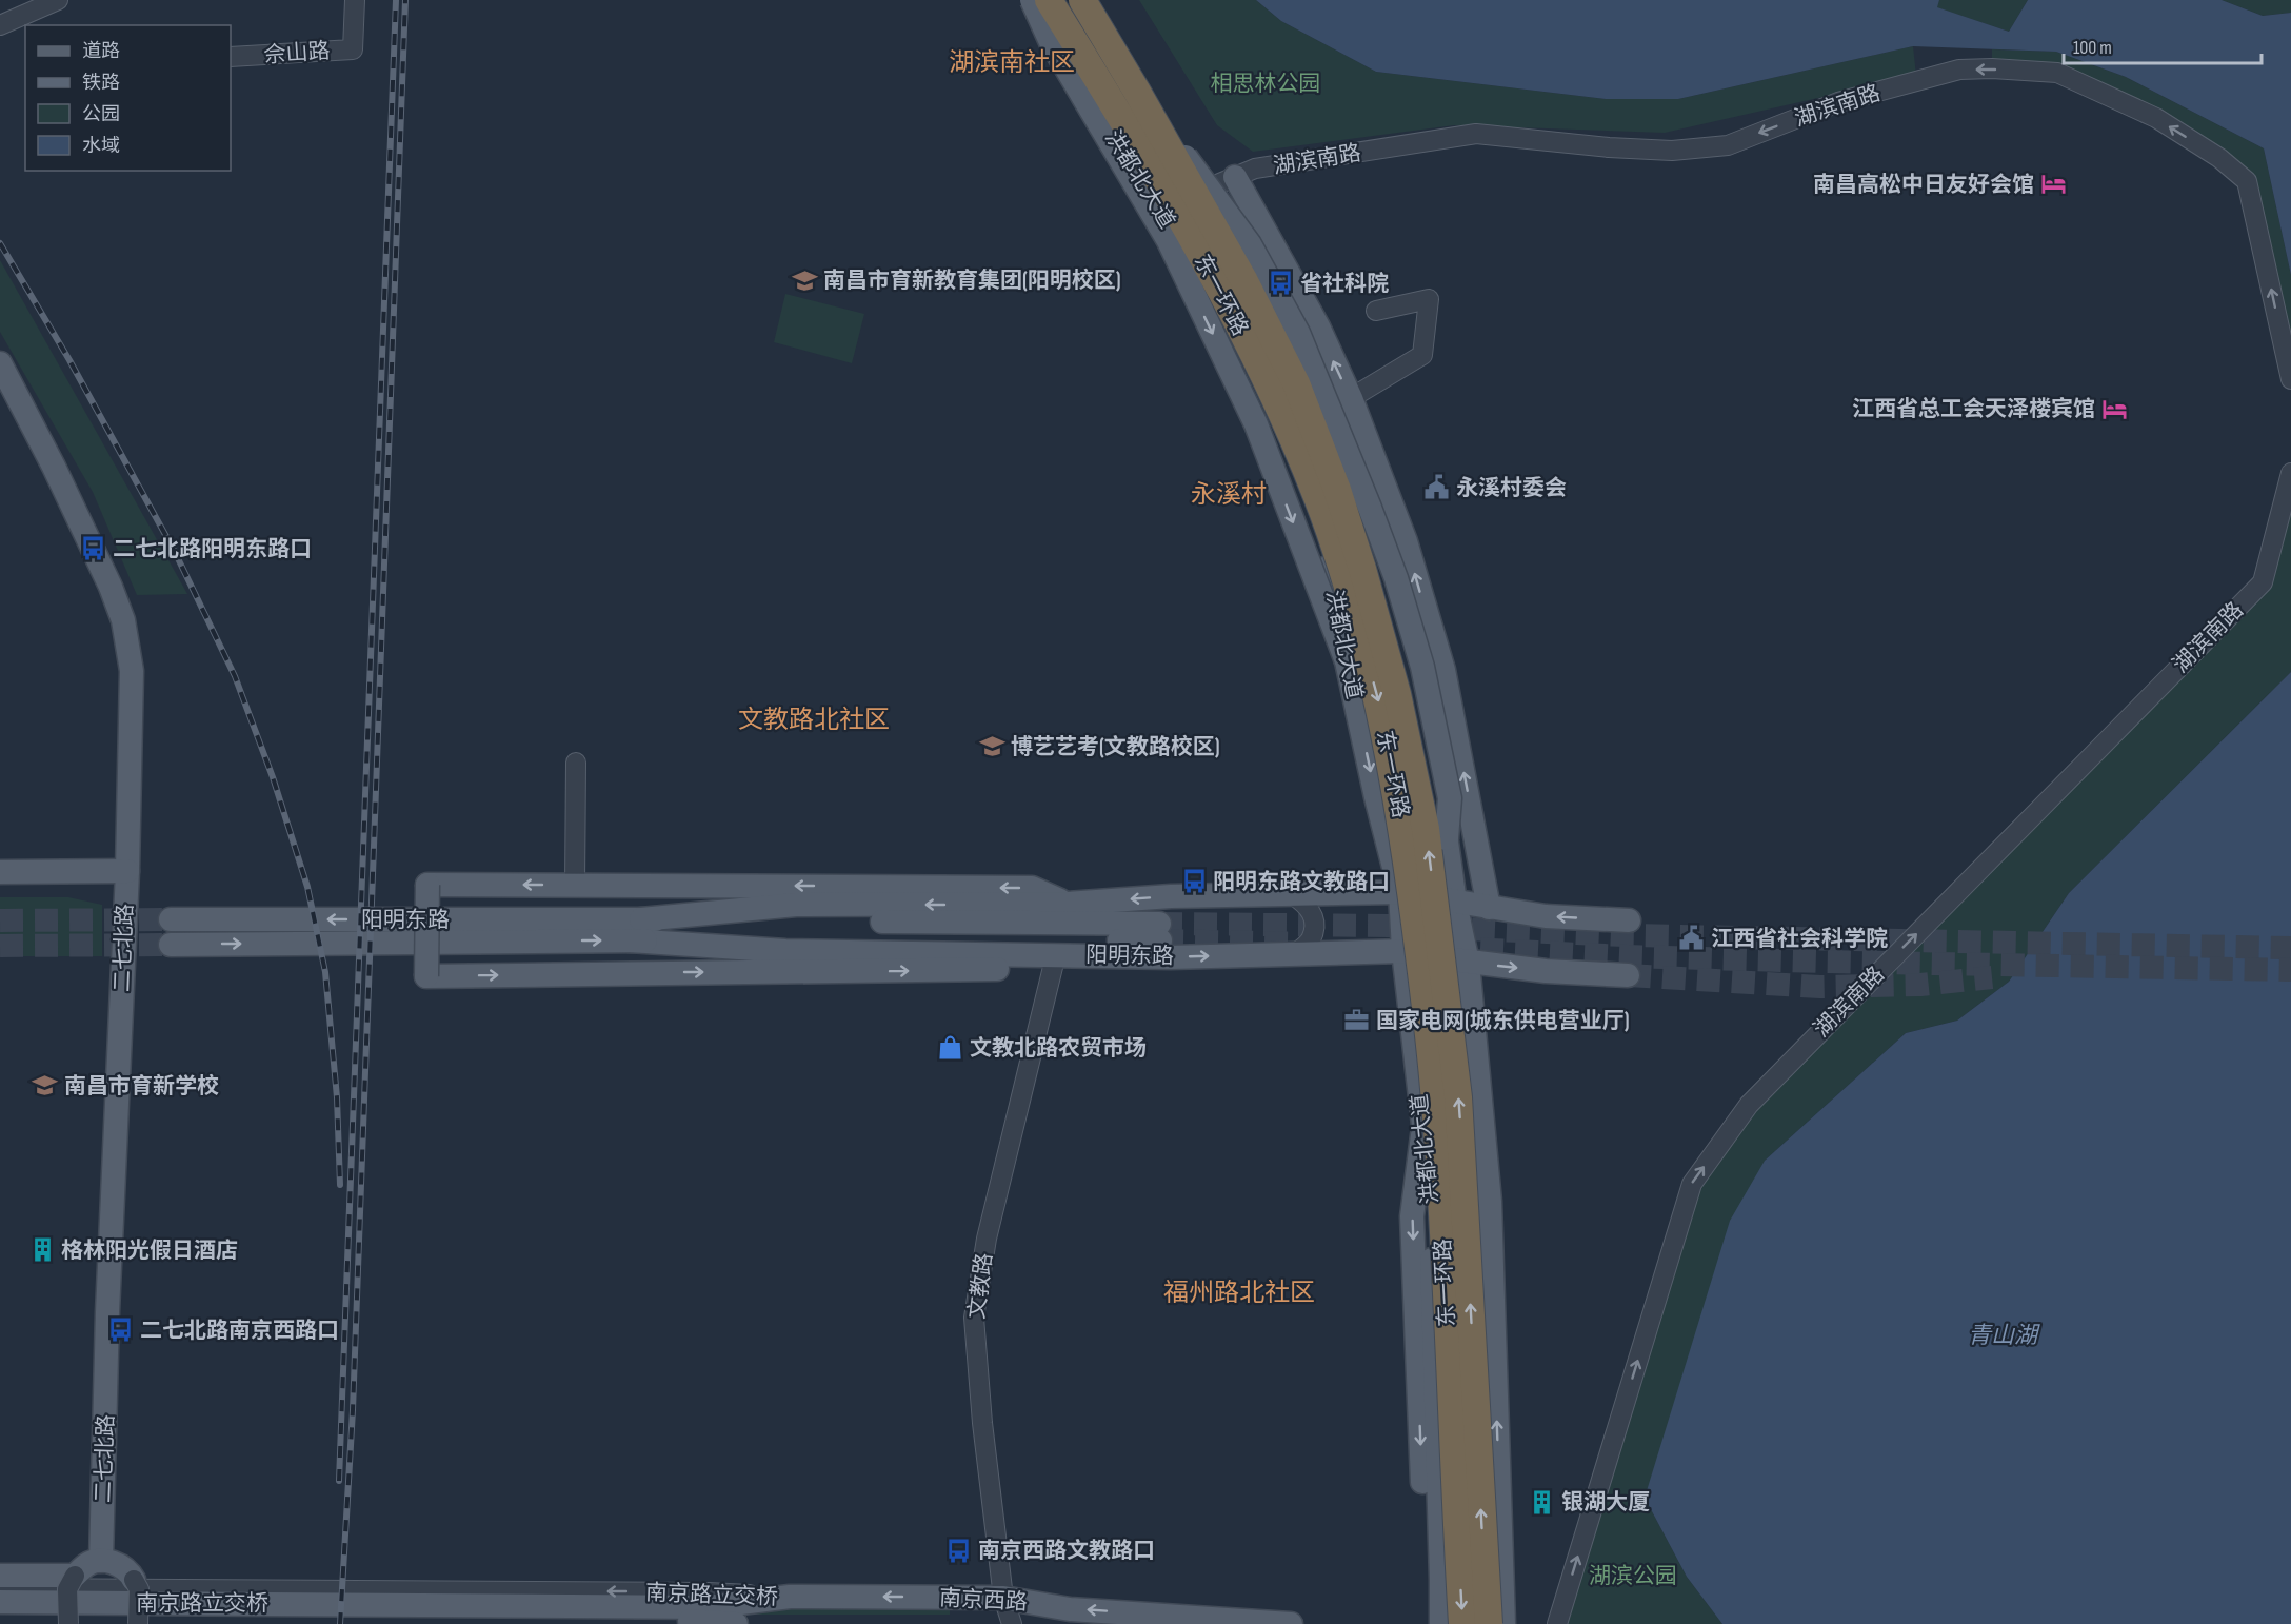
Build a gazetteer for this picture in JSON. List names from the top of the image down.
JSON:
{
  "streets": {
    "highway": ["东一环路"],
    "main road": [
      "洪都北大道",
      "阳明东路",
      "二七北路",
      "南京路立交桥",
      "南京西路"
    ],
    "street": ["佘山路", "湖滨南路", "文教路"]
  },
  "crossings": [
    ["洪都北大道", "阳明东路"],
    ["阳明东路", "文教路"],
    ["文教路", "南京西路"],
    ["南京路立交桥", "南京西路"]
  ],
  "one_way": ["南京西路"],
  "districts": [
    "湖滨南社区",
    "永溪村",
    "文教路北社区",
    "福州路北社区"
  ],
  "water": ["青山湖"],
  "parks": ["相思林公园", "湖滨公园"],
  "places": {
    "hotel": ["南昌高松中日友好会馆", "江西省总工会天泽楼宾馆"],
    "school or university": ["南昌市育新教育集团(阳明校区)", "博艺艺考(文教路校区)", "南昌市育新学校"],
    "bus stop": [
      "省社科院",
      "二七北路阳明东路口",
      "阳明东路文教路口",
      "二七北路南京西路口",
      "南京西路文教路口"
    ],
    "public building": ["永溪村委会", "江西省社会科学院"],
    "office": ["国家电网(城东供电营业厅)"],
    "shop": ["文教北路农贸市场"],
    "building": ["格林阳光假日酒店", "银湖大厦"]
  },
  "legend": [
    "道路",
    "铁路",
    "公园",
    "水域"
  ],
  "scale_bar": "100 m"
}
